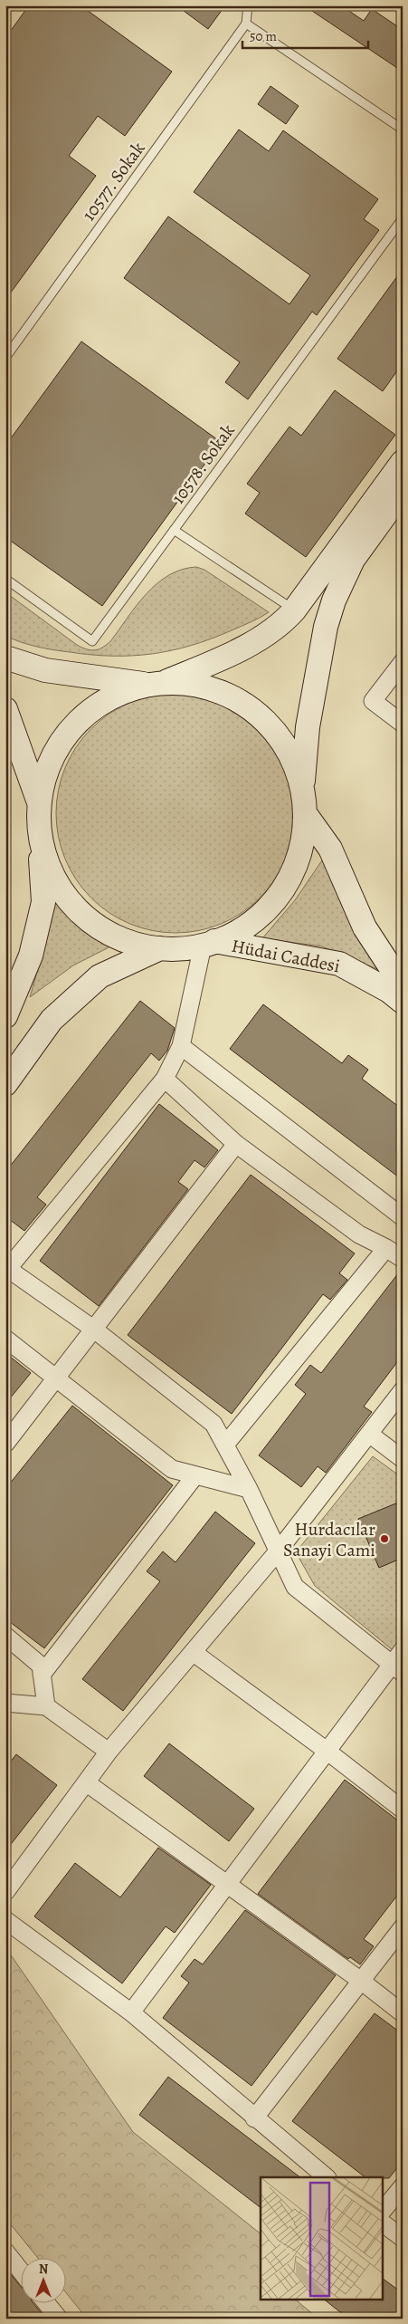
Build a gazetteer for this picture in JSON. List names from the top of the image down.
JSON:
{
  "streets": {
    "street": ["Hüdai Caddesi"],
    "lane": ["10577. Sokak", "10578. Sokak"]
  },
  "places": ["Hurdacılar Sanayi Cami"],
  "scale_bar": "50 m",
  "north": "top"
}
